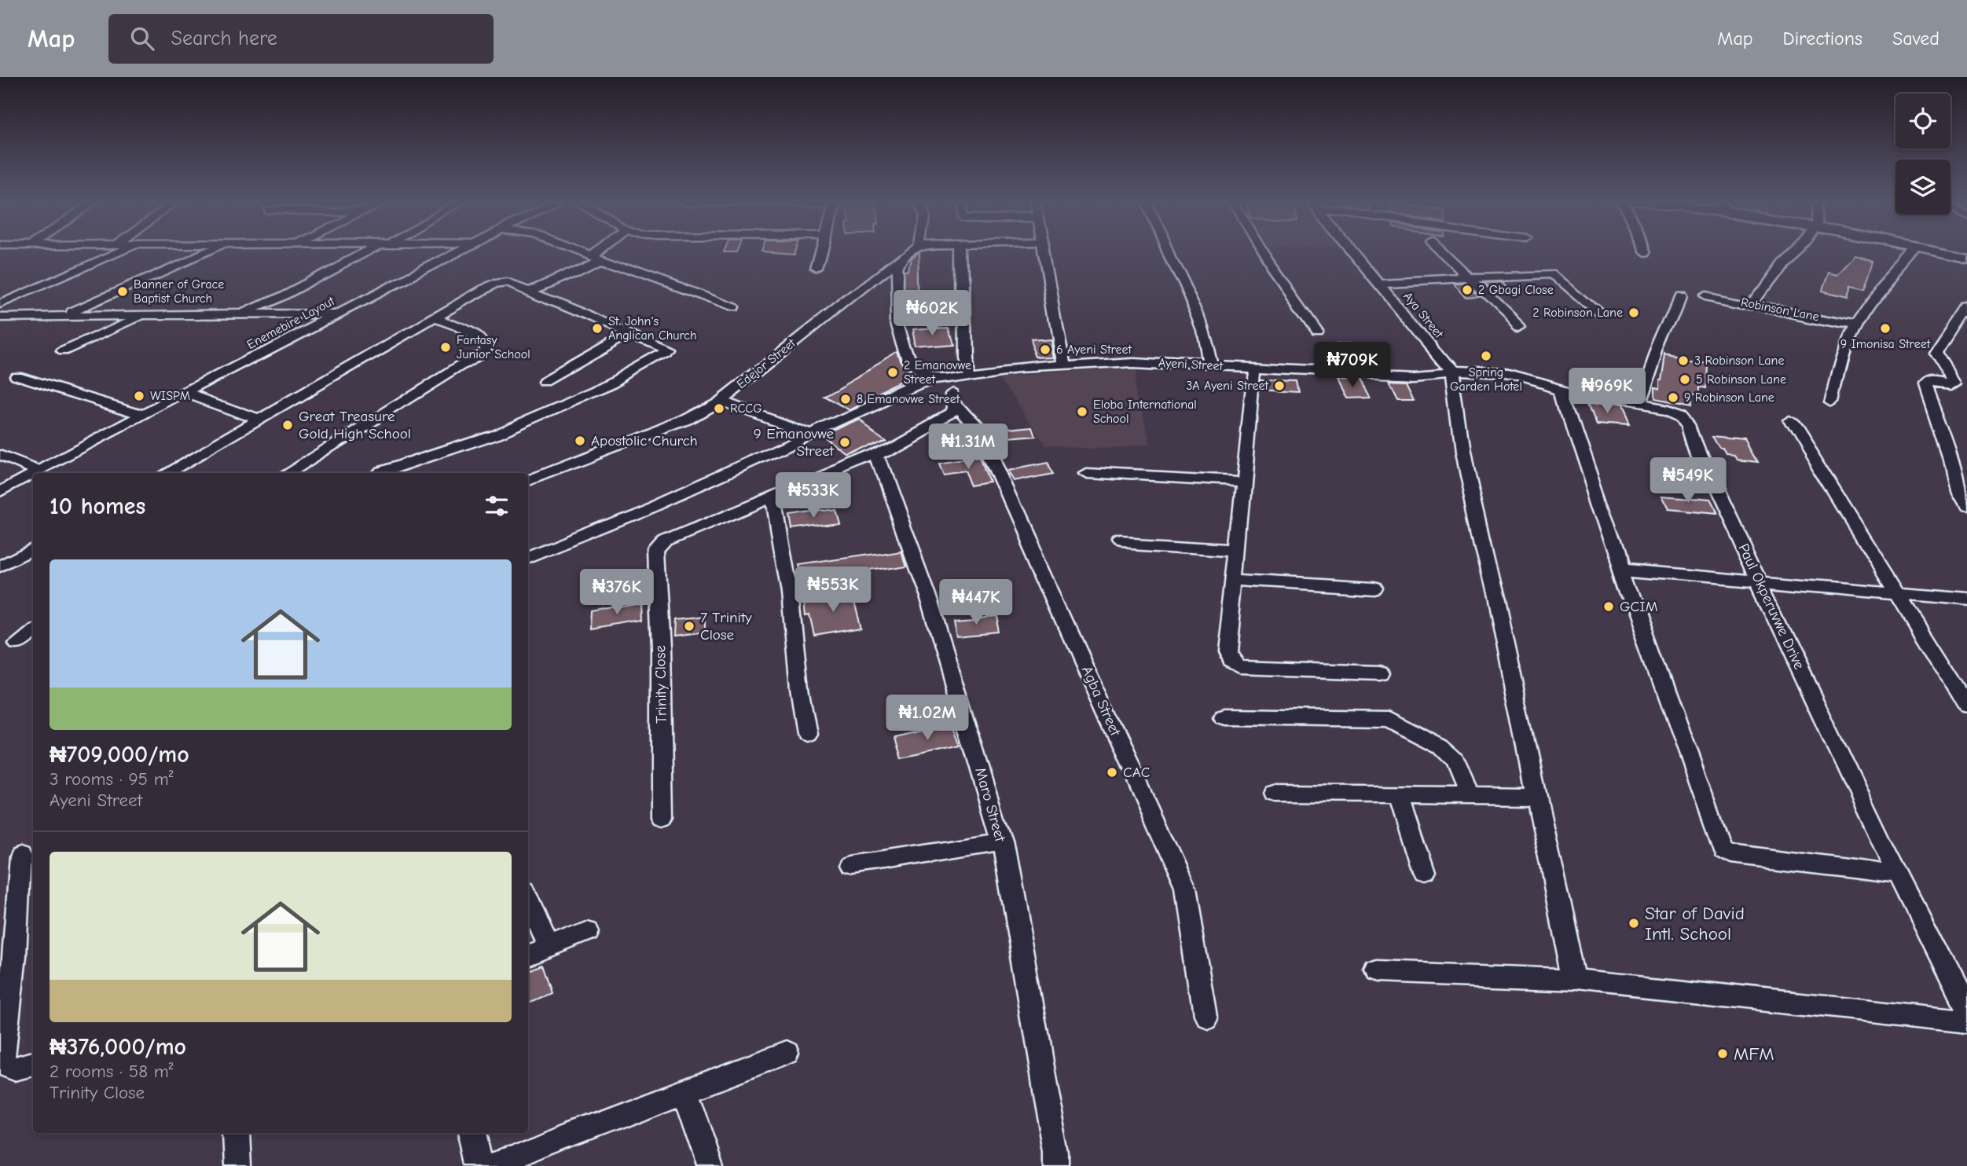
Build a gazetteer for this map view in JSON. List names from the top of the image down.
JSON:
{
  "streets": {
    "street": [
      "Robinson Lane",
      "Aya Street",
      "Enemebire Layout",
      "Edejor Street",
      "Ayeni Street",
      "Paul Okperuvwe Drive",
      "Trinity Close",
      "Agba Street",
      "Maro Street"
    ]
  },
  "crossings": [
    ["Aya Street", "Ayeni Street"],
    ["Aya Street", "Paul Okperuvwe Drive"],
    ["Ayeni Street", "Paul Okperuvwe Drive"]
  ],
  "places": [
    "2 Gbagi Close",
    "Banner of Grace Baptist Church",
    "2 Robinson Lane",
    "St. John's Anglican Church",
    "9 Imonisa Street",
    "Fantasy Junior School",
    "6 Ayeni Street",
    "Spring Garden Hotel",
    "3 Robinson Lane",
    "2 Emanovwe Street",
    "5 Robinson Lane",
    "3A Ayeni Street",
    "WISPM",
    "9 Robinson Lane",
    "8 Emanovwe Street",
    "RCCG",
    "Eloba International School",
    "Great Treasure Gold High School",
    "Apostolic Church",
    "9 Emanovwe Street",
    "GCIM",
    "7 Trinity Close",
    "CAC",
    "Star of David Intl. School",
    "MFM"
  ],
  "page": {
    "header": "Map",
    "search": "Search here",
    "nav": ["Map", "Directions", "Saved"],
    "price": [
      "₦602K",
      "₦709K",
      "₦969K",
      "₦1.31M",
      "₦549K",
      "₦533K",
      "₦553K",
      "₦376K",
      "₦447K",
      "₦1.02M"
    ],
    "heading": "10 homes",
    "list": [
      {
        "name": "₦709,000/mo",
        "note": "3 rooms · 95 m² · Ayeni Street"
      },
      {
        "name": "₦376,000/mo",
        "note": "2 rooms · 58 m² · Trinity Close"
      }
    ]
  }
}
